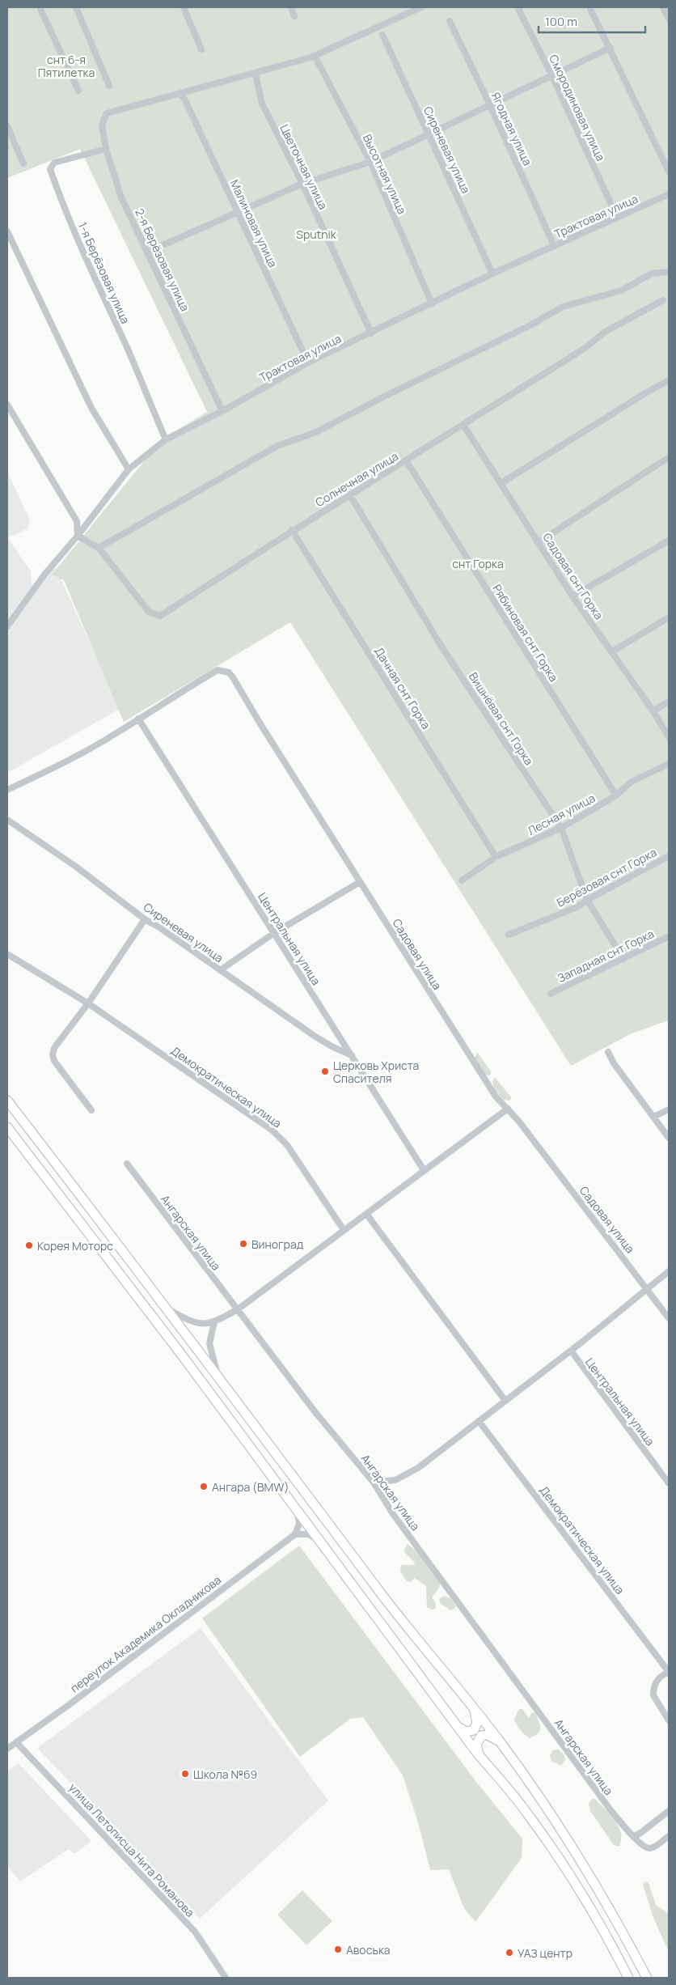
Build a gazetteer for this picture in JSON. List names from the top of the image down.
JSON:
{
  "streets": {
    "street": [
      "Смородиновая улица",
      "Ягодная улица",
      "Сиреневая улица",
      "Цветочная улица",
      "Высотная улица",
      "Трактовая улица",
      "Малиновая улица",
      "2-я Берёзовая улица",
      "1-я Берёзовая улица",
      "Солнечная улица",
      "Садовая снт Горка",
      "Рябиновая снт Горка",
      "Дачная снт Горка",
      "Вишнёвая снт Горка",
      "Лесная улица",
      "Берёзовая снт Горка",
      "Центральная улица",
      "Садовая улица",
      "Западная снт Горка",
      "Демократическая улица",
      "Ангарская улица",
      "переулок Академика Окладникова",
      "улица Летописца Нита Романова"
    ]
  },
  "crossings": [
    ["Смородиновая улица", "Трактовая улица"],
    ["Ягодная улица", "Трактовая улица"],
    ["Сиреневая улица", "Трактовая улица"],
    ["Сиреневая улица", "Центральная улица"],
    ["Цветочная улица", "Трактовая улица"],
    ["Высотная улица", "Трактовая улица"],
    ["Трактовая улица", "Малиновая улица"],
    ["Трактовая улица", "2-я Берёзовая улица"],
    ["Трактовая улица", "1-я Берёзовая улица"],
    ["Трактовая улица", "Солнечная улица"],
    ["Малиновая улица", "2-я Берёзовая улица"],
    ["2-я Берёзовая улица", "1-я Берёзовая улица"],
    ["Солнечная улица", "Садовая снт Горка"],
    ["Солнечная улица", "Рябиновая снт Горка"],
    ["Солнечная улица", "Дачная снт Горка"],
    ["Солнечная улица", "Вишнёвая снт Горка"],
    ["Рябиновая снт Горка", "Лесная улица"],
    ["Дачная снт Горка", "Лесная улица"],
    ["Вишнёвая снт Горка", "Лесная улица"],
    ["Вишнёвая снт Горка", "Берёзовая снт Горка"],
    ["Вишнёвая снт Горка", "Западная снт Горка"],
    ["Центральная улица", "Садовая улица"],
    ["переулок Академика Окладникова", "улица Летописца Нита Романова"]
  ],
  "parks": ["снт 6-я Пятилетка", "Sputnik", "снт Горка"],
  "places": [
    "Церковь Христа Спасителя",
    "Виноград",
    "Корея Моторс",
    "Ангара (BMW)",
    "Школа №69",
    "Авоська",
    "УАЗ центр"
  ],
  "scale_bar": "100 m"
}
